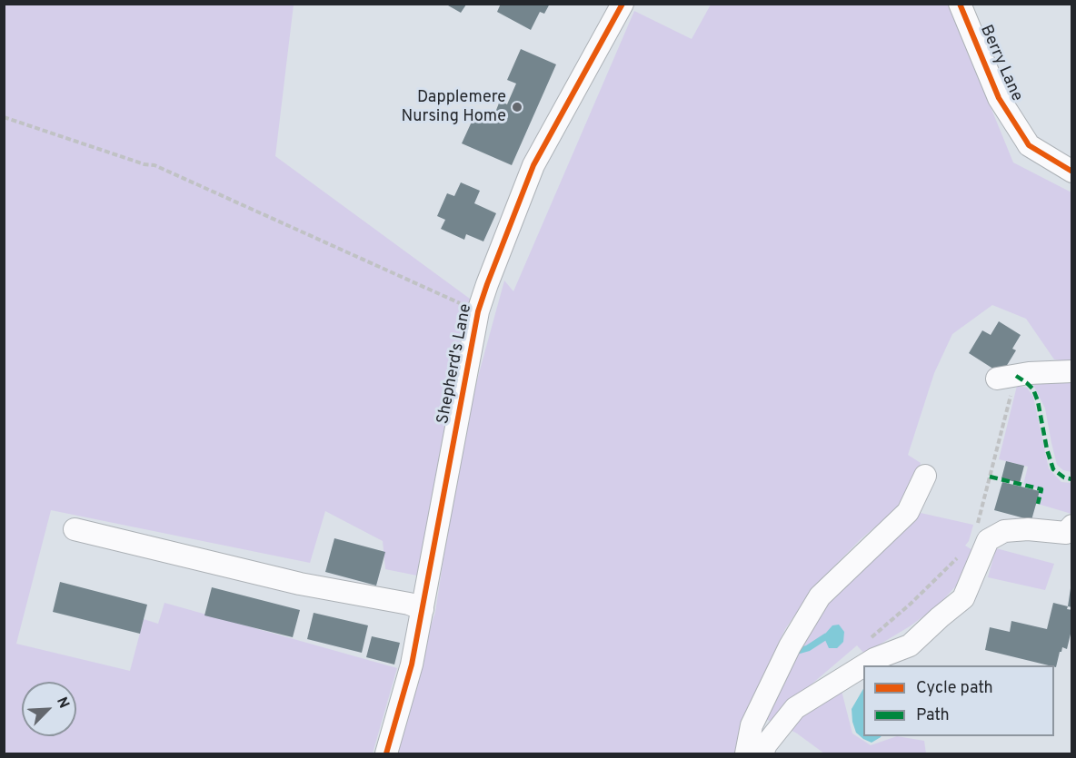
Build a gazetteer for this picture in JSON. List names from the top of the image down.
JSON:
{
  "streets": {
    "street": ["Berry Lane", "Shepherd's Lane"]
  },
  "places": ["Dapplemere Nursing Home"],
  "legend": ["Cycle path", "Path"],
  "north": "top right"
}
